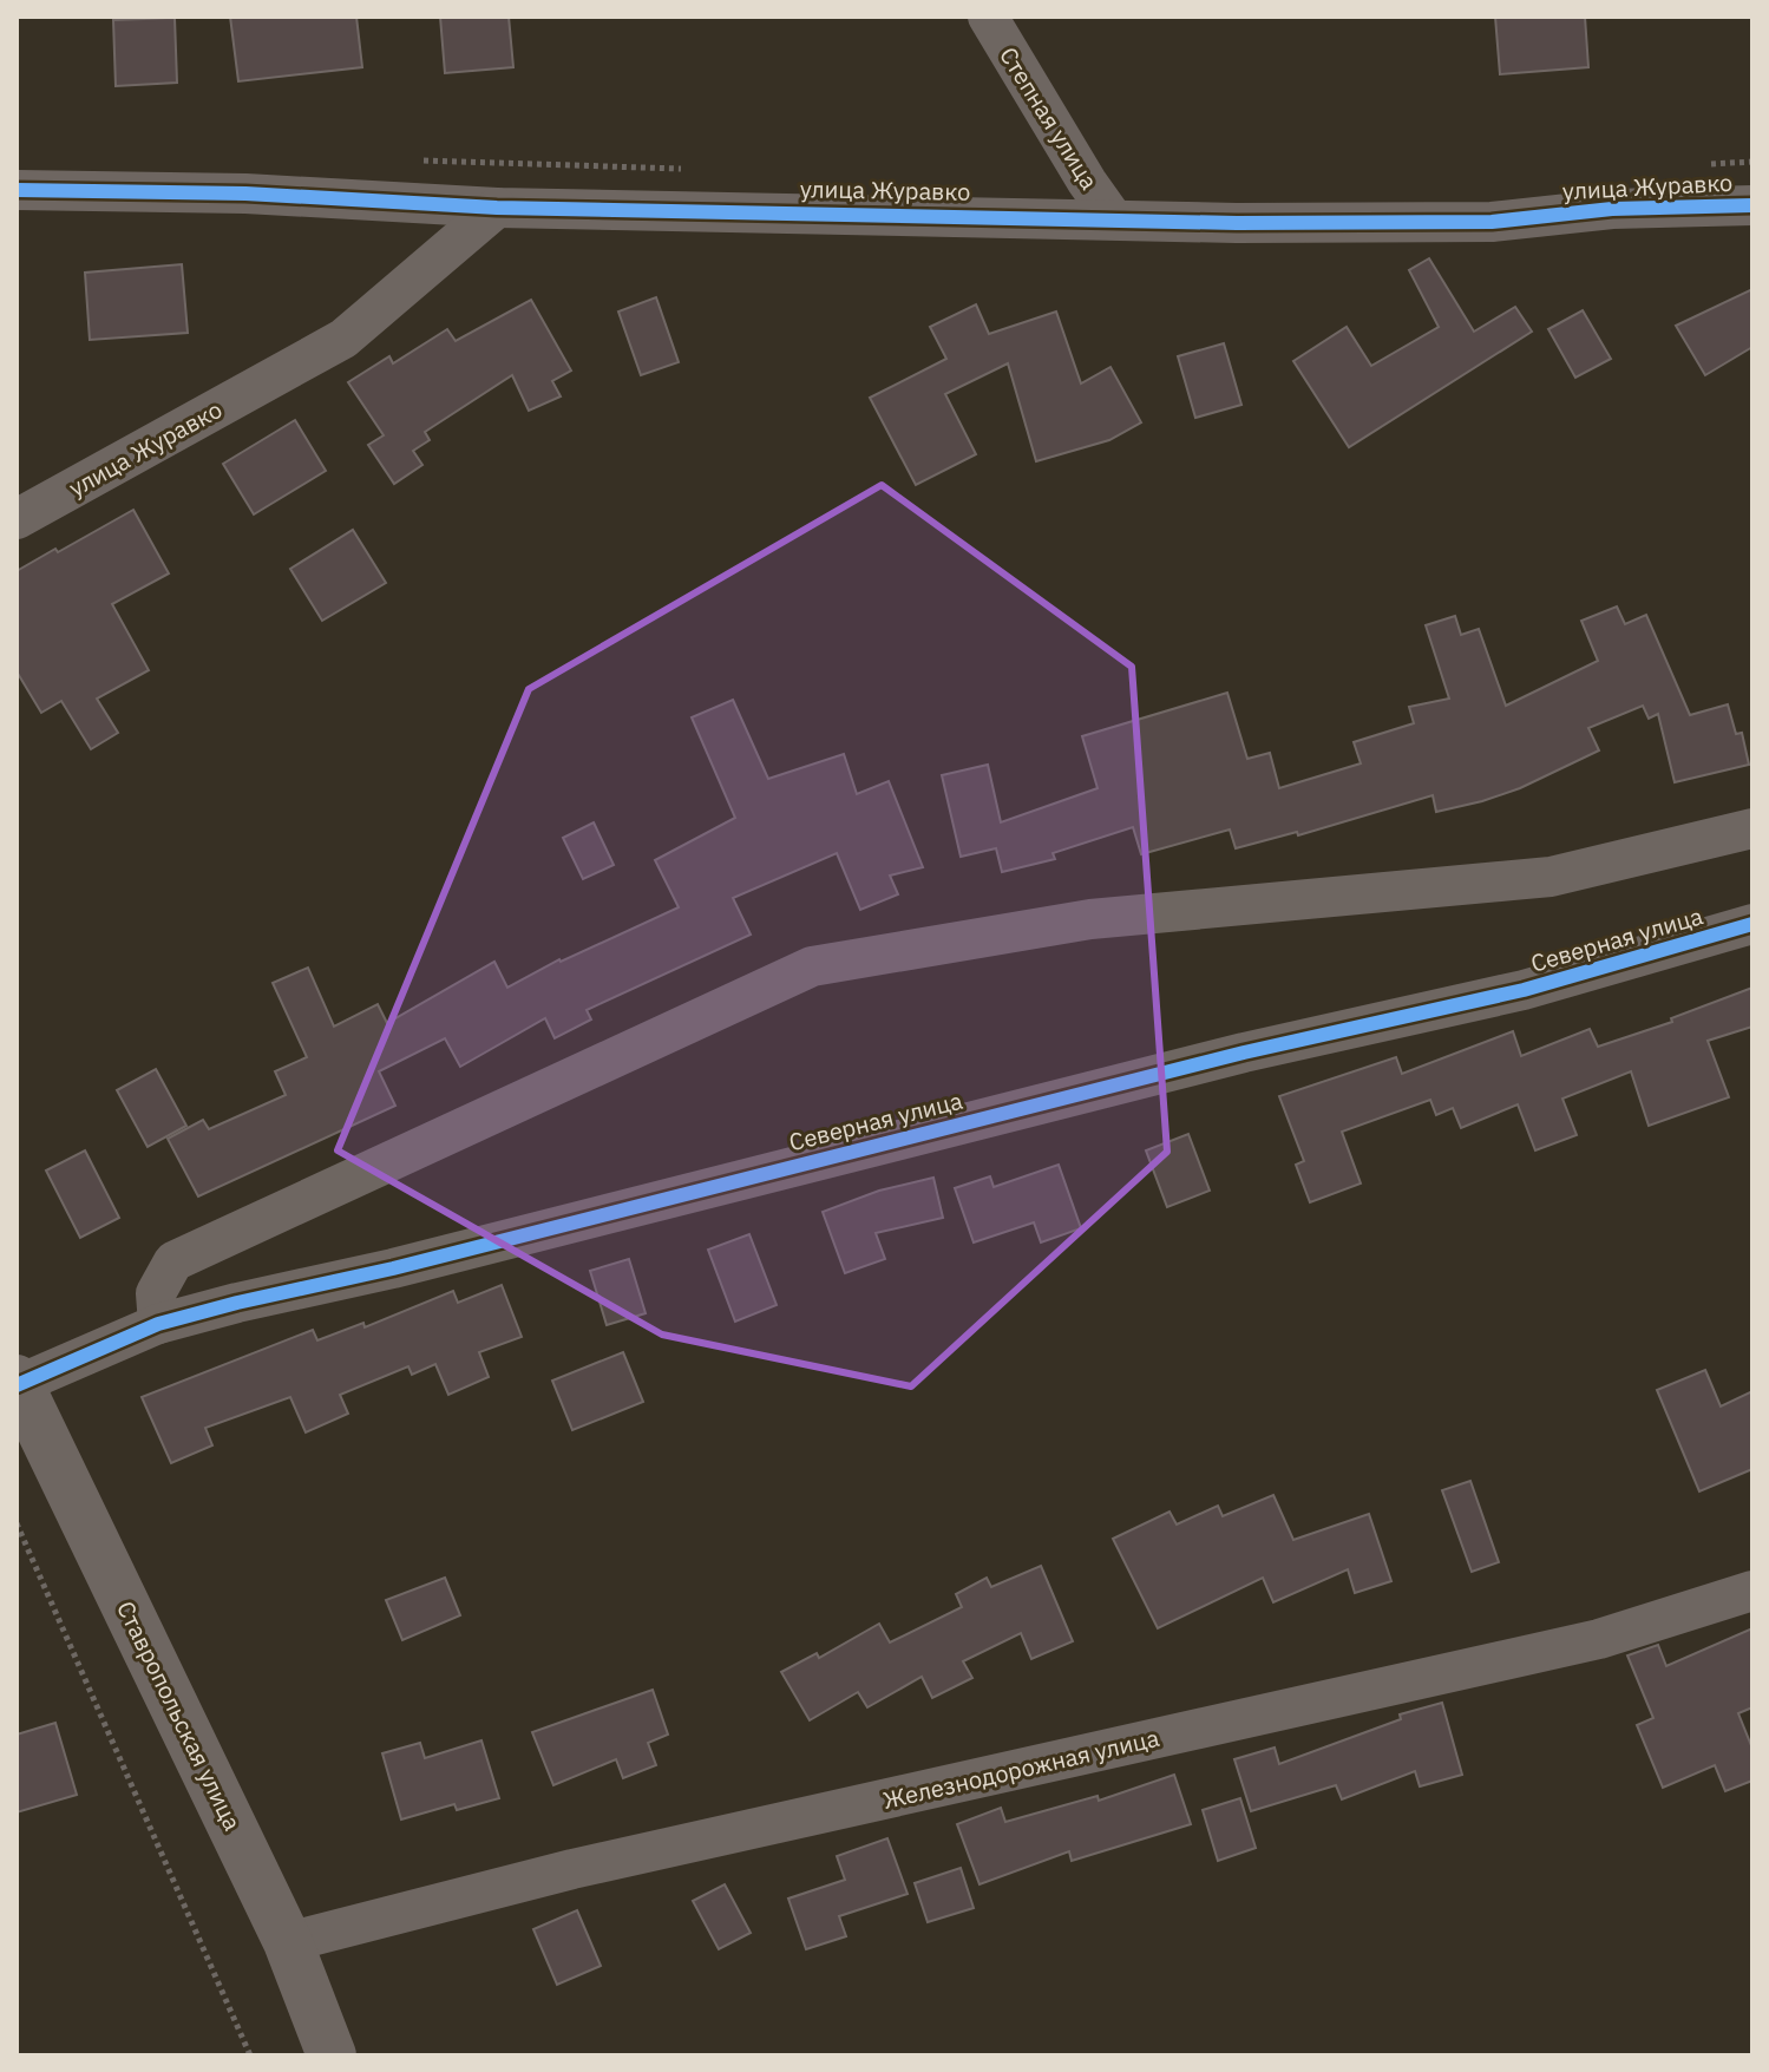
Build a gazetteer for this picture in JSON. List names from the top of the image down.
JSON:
{
  "streets": {
    "street": [
      "Степная улица",
      "улица Журавко",
      "Северная улица",
      "Ставропольская улица",
      "Железнодорожная улица"
    ]
  },
  "crossings": [
    ["Степная улица", "улица Журавко"],
    ["Северная улица", "Ставропольская улица"],
    ["Ставропольская улица", "Железнодорожная улица"]
  ]
}
